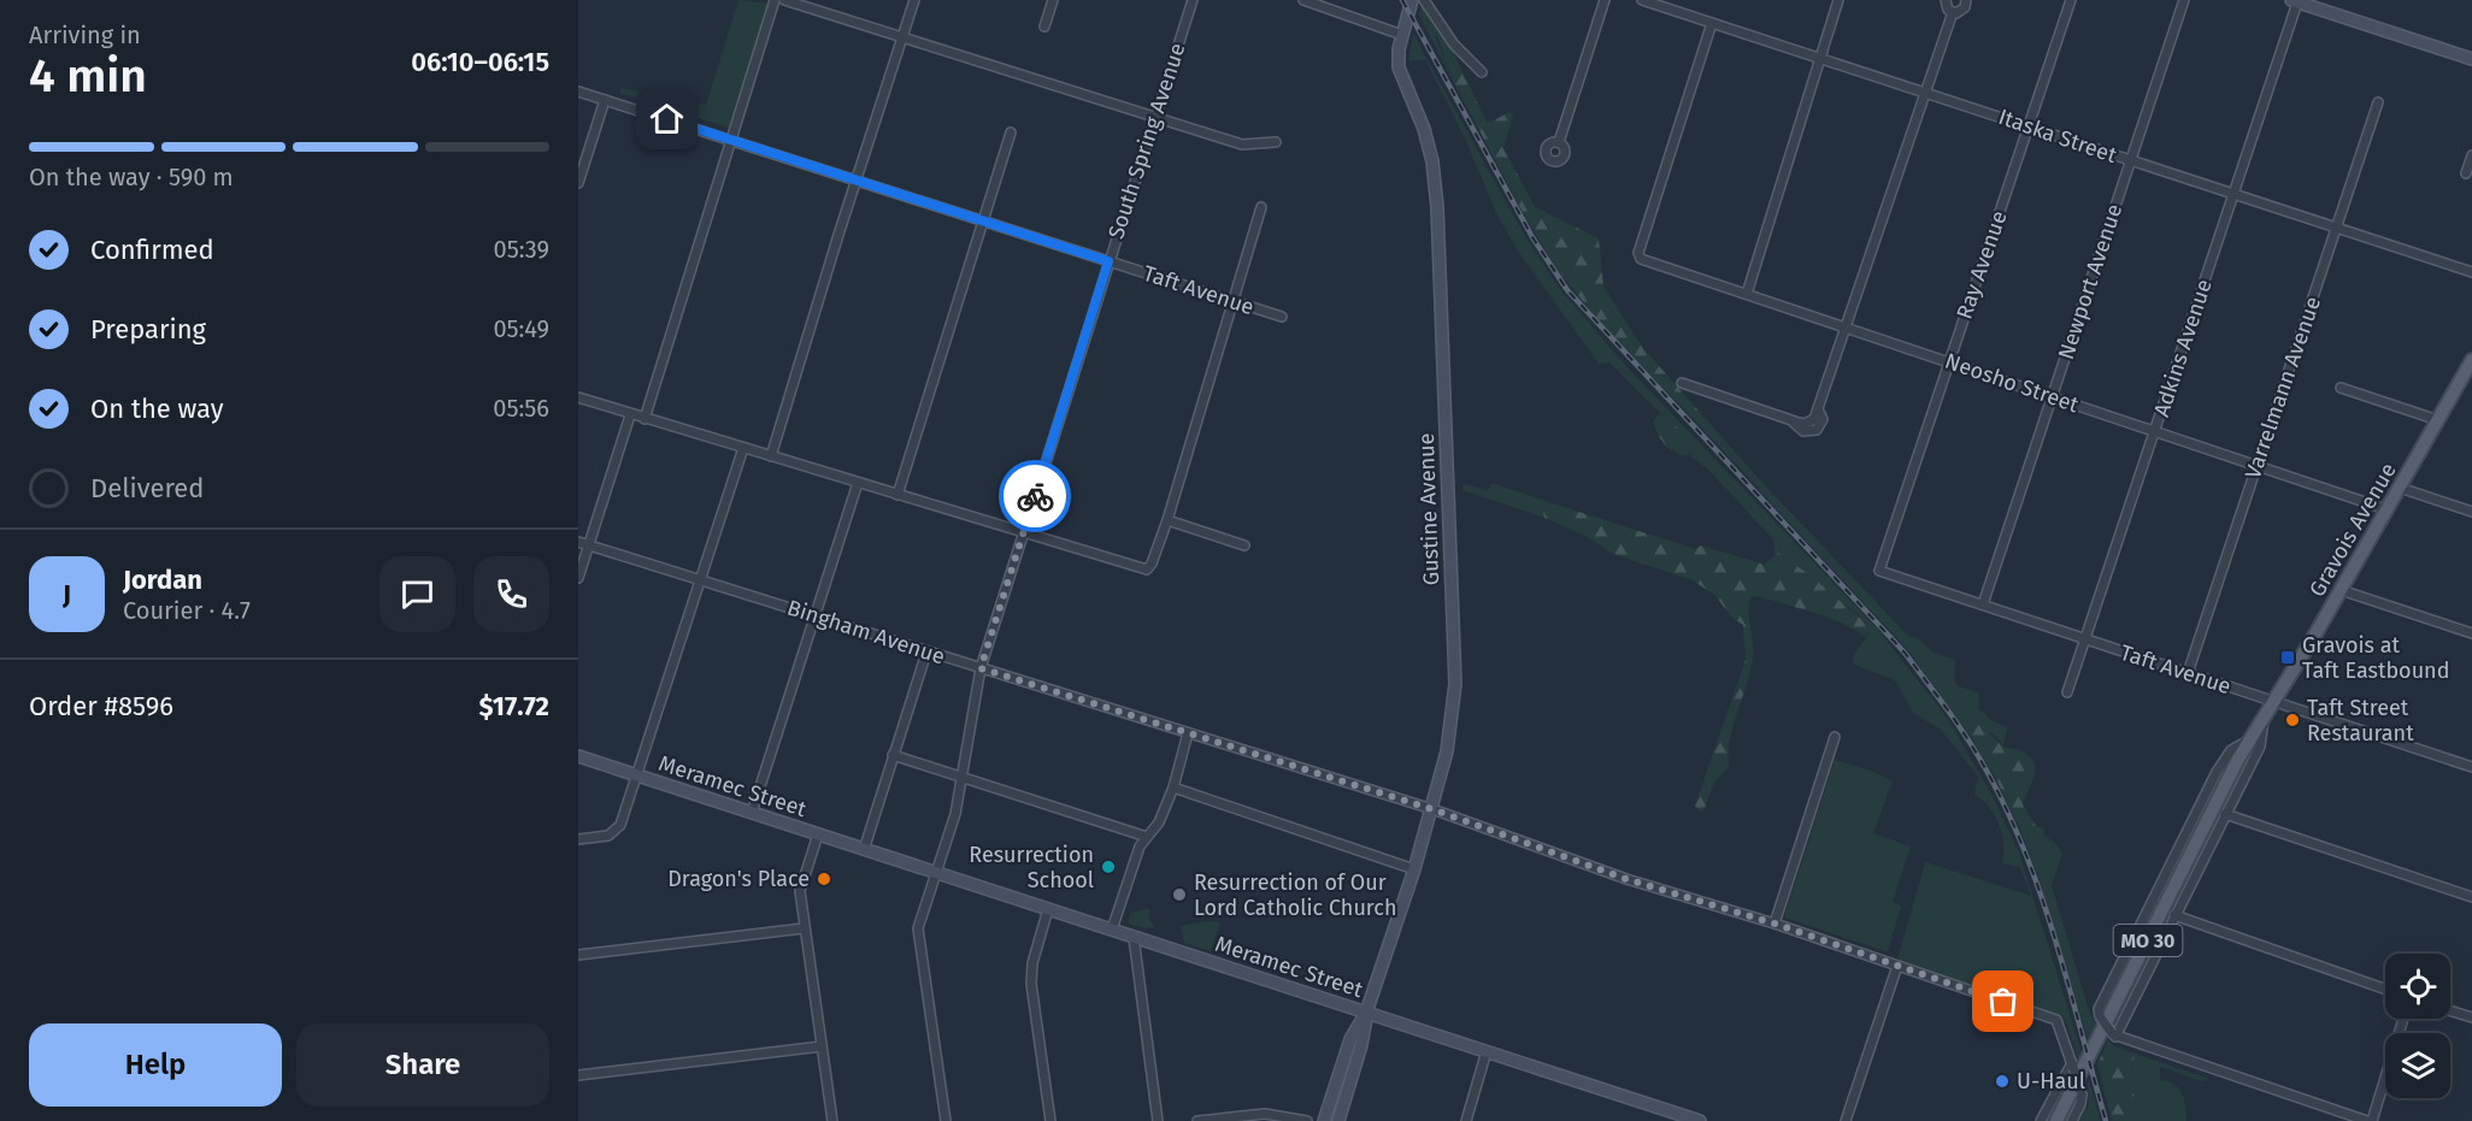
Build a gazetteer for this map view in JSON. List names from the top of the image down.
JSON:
{
  "streets": {
    "main road": ["Gravois Avenue", "MO 30"],
    "street": [
      "Itaska Street",
      "South Spring Avenue",
      "Ray Avenue",
      "Newport Avenue",
      "Taft Avenue",
      "Adkins Avenue",
      "Neosho Street",
      "Varrelmann Avenue",
      "Gustine Avenue",
      "Bingham Avenue",
      "Meramec Street"
    ]
  },
  "crossings": [
    ["Itaska Street", "Ray Avenue"],
    ["Itaska Street", "Newport Avenue"],
    ["Itaska Street", "Adkins Avenue"],
    ["Itaska Street", "Neosho Street"],
    ["Itaska Street", "Varrelmann Avenue"],
    ["South Spring Avenue", "Taft Avenue"],
    ["South Spring Avenue", "Bingham Avenue"],
    ["South Spring Avenue", "Meramec Street"],
    ["Ray Avenue", "Taft Avenue"],
    ["Ray Avenue", "Neosho Street"],
    ["Newport Avenue", "Taft Avenue"],
    ["Newport Avenue", "Neosho Street"],
    ["Taft Avenue", "Adkins Avenue"],
    ["Taft Avenue", "Varrelmann Avenue"],
    ["Taft Avenue", "Gravois Avenue"],
    ["Adkins Avenue", "Neosho Street"],
    ["Neosho Street", "Varrelmann Avenue"],
    ["Neosho Street", "Gravois Avenue"],
    ["Gustine Avenue", "Bingham Avenue"],
    ["Gustine Avenue", "Meramec Street"]
  ],
  "places": {
    "transit": ["Gravois at Taft Eastbound"],
    "other": [
      "Taft Street Restaurant",
      "Resurrection School",
      "Dragon's Place",
      "Resurrection of Our Lord Catholic Church",
      "U-Haul"
    ]
  },
  "page": {
    "heading": ["4 min", "Arriving in", "06:10–06:15"],
    "panel": [
      "Jordan",
      "Courier · 4.7",
      "Order #8596",
      "$17.72"
    ],
    "bar": "On the way · 590 m",
    "list": [
      ["Confirmed", "05:39"],
      ["Preparing", "05:49"],
      ["On the way", "05:56"],
      "Delivered"
    ],
    "round": "J",
    "buttons": ["Help", "Share"]
  }
}
